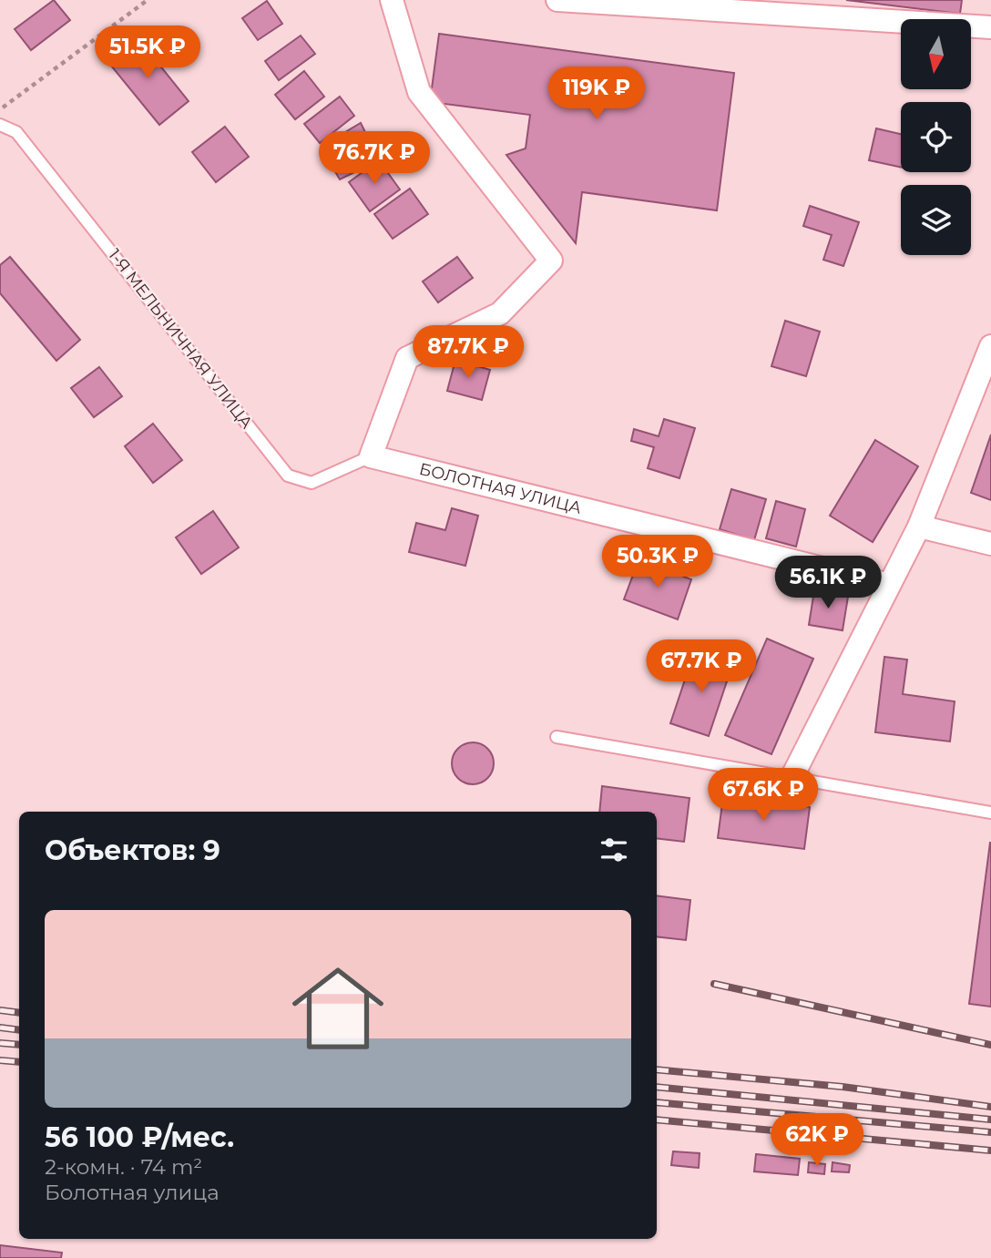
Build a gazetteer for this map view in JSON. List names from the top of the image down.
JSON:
{
  "streets": {
    "street": ["БОЛОТНАЯ УЛИЦА"],
    "lane": ["1-Я МЕЛЬНИЧНАЯ УЛИЦА"]
  },
  "crossings": [
    ["1-Я МЕЛЬНИЧНАЯ УЛИЦА", "БОЛОТНАЯ УЛИЦА"]
  ],
  "north": "bottom",
  "page": {
    "price": [
      "51.5K ₽",
      "119K ₽",
      "76.7K ₽",
      "87.7K ₽",
      "50.3K ₽",
      "56.1K ₽",
      "67.7K ₽",
      "67.6K ₽",
      "62K ₽"
    ],
    "heading": "Объектов: 9",
    "list": [
      {
        "name": "56 100 ₽/мес.",
        "note": "2-комн. · 74 m² · Болотная улица"
      }
    ]
  }
}
